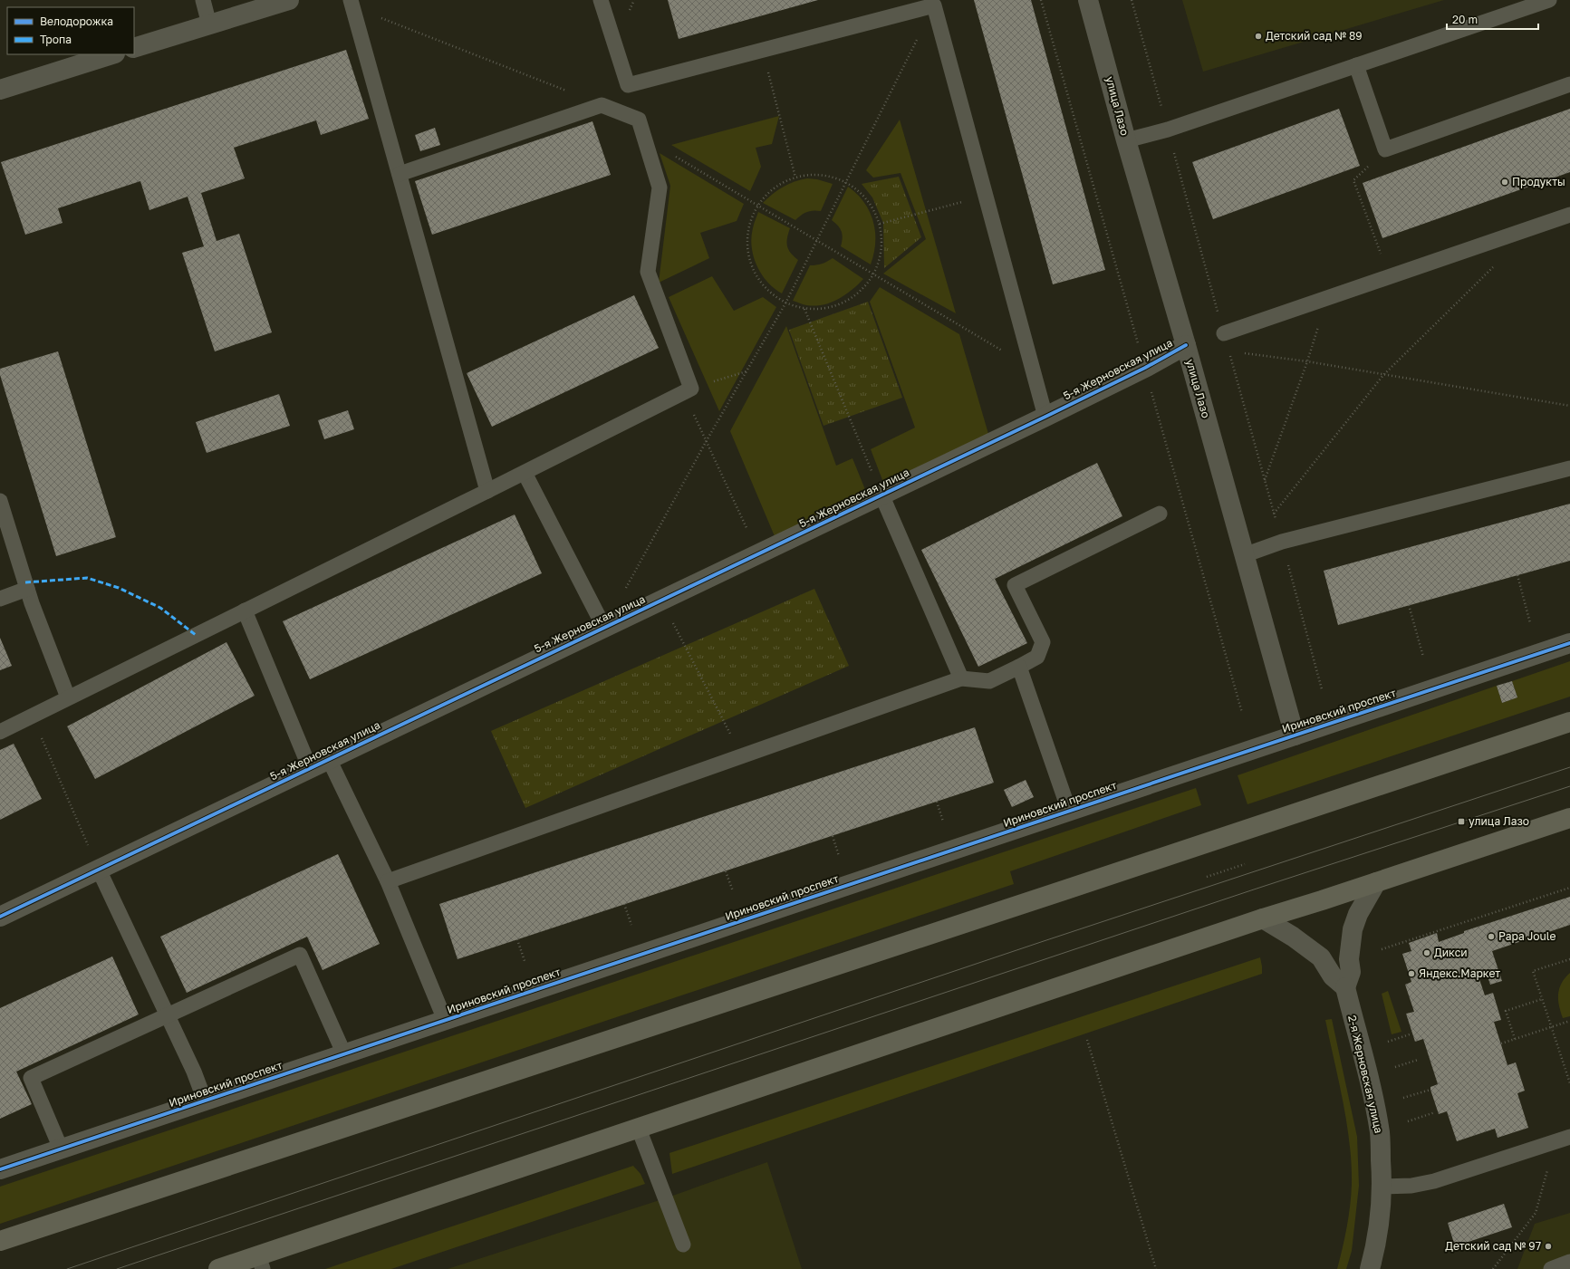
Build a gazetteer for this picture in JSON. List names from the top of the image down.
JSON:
{
  "streets": {
    "street": [
      "улица Лазо",
      "5-я Жерновская улица",
      "Ириновский проспект",
      "2-я Жерновская улица"
    ]
  },
  "crossings": [
    ["улица Лазо", "5-я Жерновская улица"],
    ["улица Лазо", "Ириновский проспект"]
  ],
  "places": {
    "other": [
      "Детский сад № 89",
      "Продукты",
      "Papa Joule",
      "Дикси",
      "Яндекс.Маркет",
      "Детский сад № 97"
    ],
    "transit": ["улица Лазо"]
  },
  "legend": ["Велодорожка", "Тропа"],
  "scale_bar": "20 m"
}
